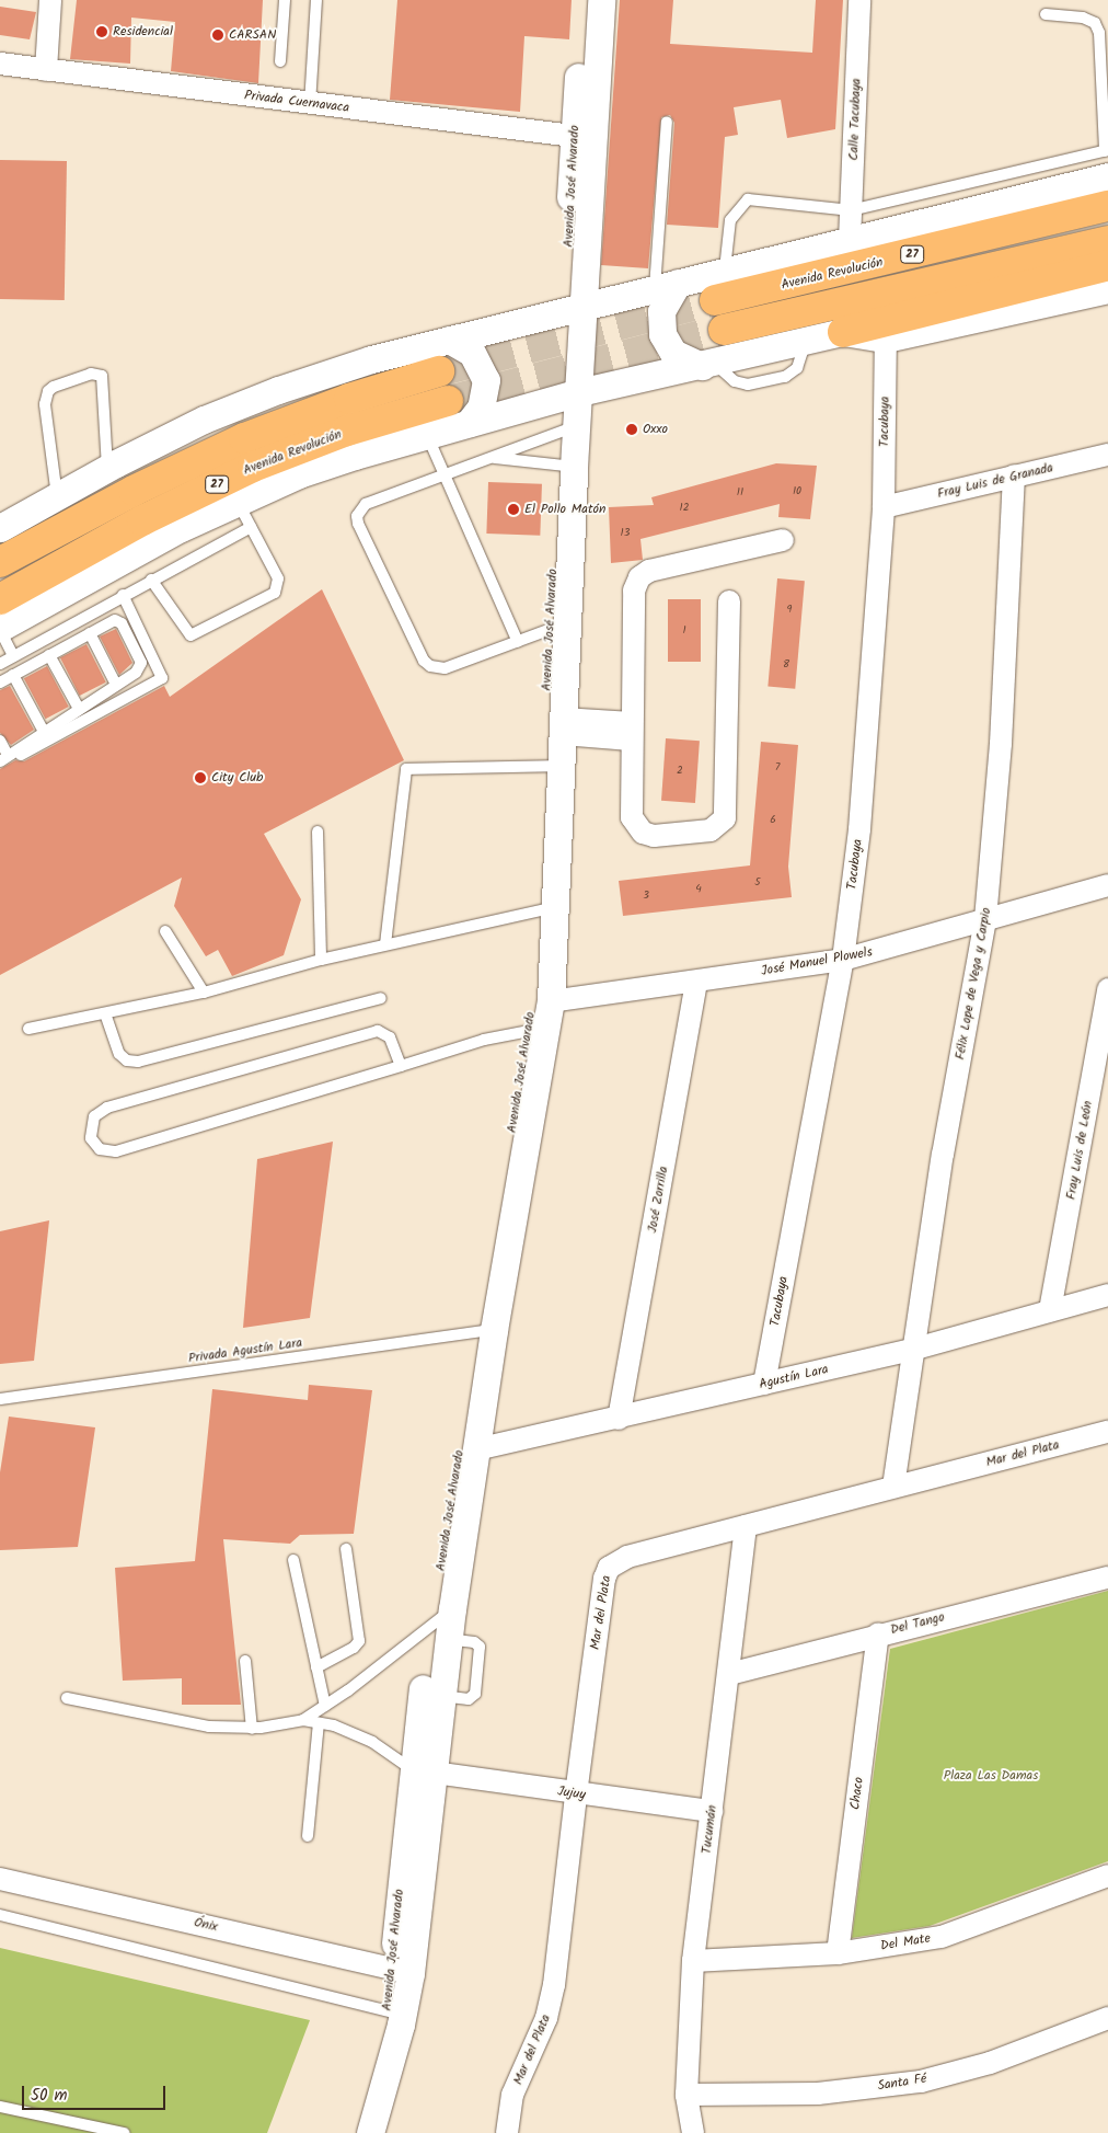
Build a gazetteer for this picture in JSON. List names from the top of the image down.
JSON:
{
  "streets": {
    "main road": ["27", "Avenida Revolución"],
    "street": [
      "Privada Cuernavaca",
      "Calle Tacubaya",
      "Avenida José Alvarado",
      "Tacubaya",
      "Fray Luis de Granada",
      "José Manuel Plowels",
      "Félix Lope de Vega y Carpio",
      "Fray Luis de León",
      "José Zorrilla",
      "Agustín Lara",
      "Mar del Plata",
      "Del Tango",
      "Jujuy",
      "Chaco",
      "Tucumán",
      "Ónix",
      "Del Mate",
      "Santa Fé"
    ],
    "lane": ["Privada Agustín Lara"]
  },
  "crossings": [
    ["Privada Cuernavaca", "Avenida José Alvarado"],
    ["Avenida José Alvarado", "José Manuel Plowels"],
    ["Avenida José Alvarado", "Privada Agustín Lara"],
    ["Avenida José Alvarado", "Agustín Lara"],
    ["Avenida José Alvarado", "Jujuy"],
    ["Avenida José Alvarado", "Ónix"],
    ["Tacubaya", "Fray Luis de Granada"],
    ["Tacubaya", "José Manuel Plowels"],
    ["Tacubaya", "Agustín Lara"],
    ["Fray Luis de Granada", "Félix Lope de Vega y Carpio"],
    ["José Manuel Plowels", "Félix Lope de Vega y Carpio"],
    ["José Manuel Plowels", "José Zorrilla"],
    ["Félix Lope de Vega y Carpio", "Agustín Lara"],
    ["Félix Lope de Vega y Carpio", "Mar del Plata"],
    ["Fray Luis de León", "Agustín Lara"],
    ["José Zorrilla", "Agustín Lara"],
    ["Mar del Plata", "Jujuy"],
    ["Mar del Plata", "Tucumán"],
    ["Del Tango", "Chaco"],
    ["Del Tango", "Tucumán"],
    ["Jujuy", "Tucumán"],
    ["Chaco", "Del Mate"],
    ["Tucumán", "Del Mate"],
    ["Tucumán", "Santa Fé"]
  ],
  "parks": ["Plaza Las Damas"],
  "places": [
    "Residencial",
    "CARSAN",
    "Oxxo",
    "El Pollo Matón",
    "City Club"
  ],
  "house_numbers": [
    "10",
    "11",
    "12",
    "13",
    "9",
    "1",
    "8",
    "7",
    "2",
    "6",
    "5",
    "4",
    "3"
  ],
  "scale_bar": "50 m"
}
